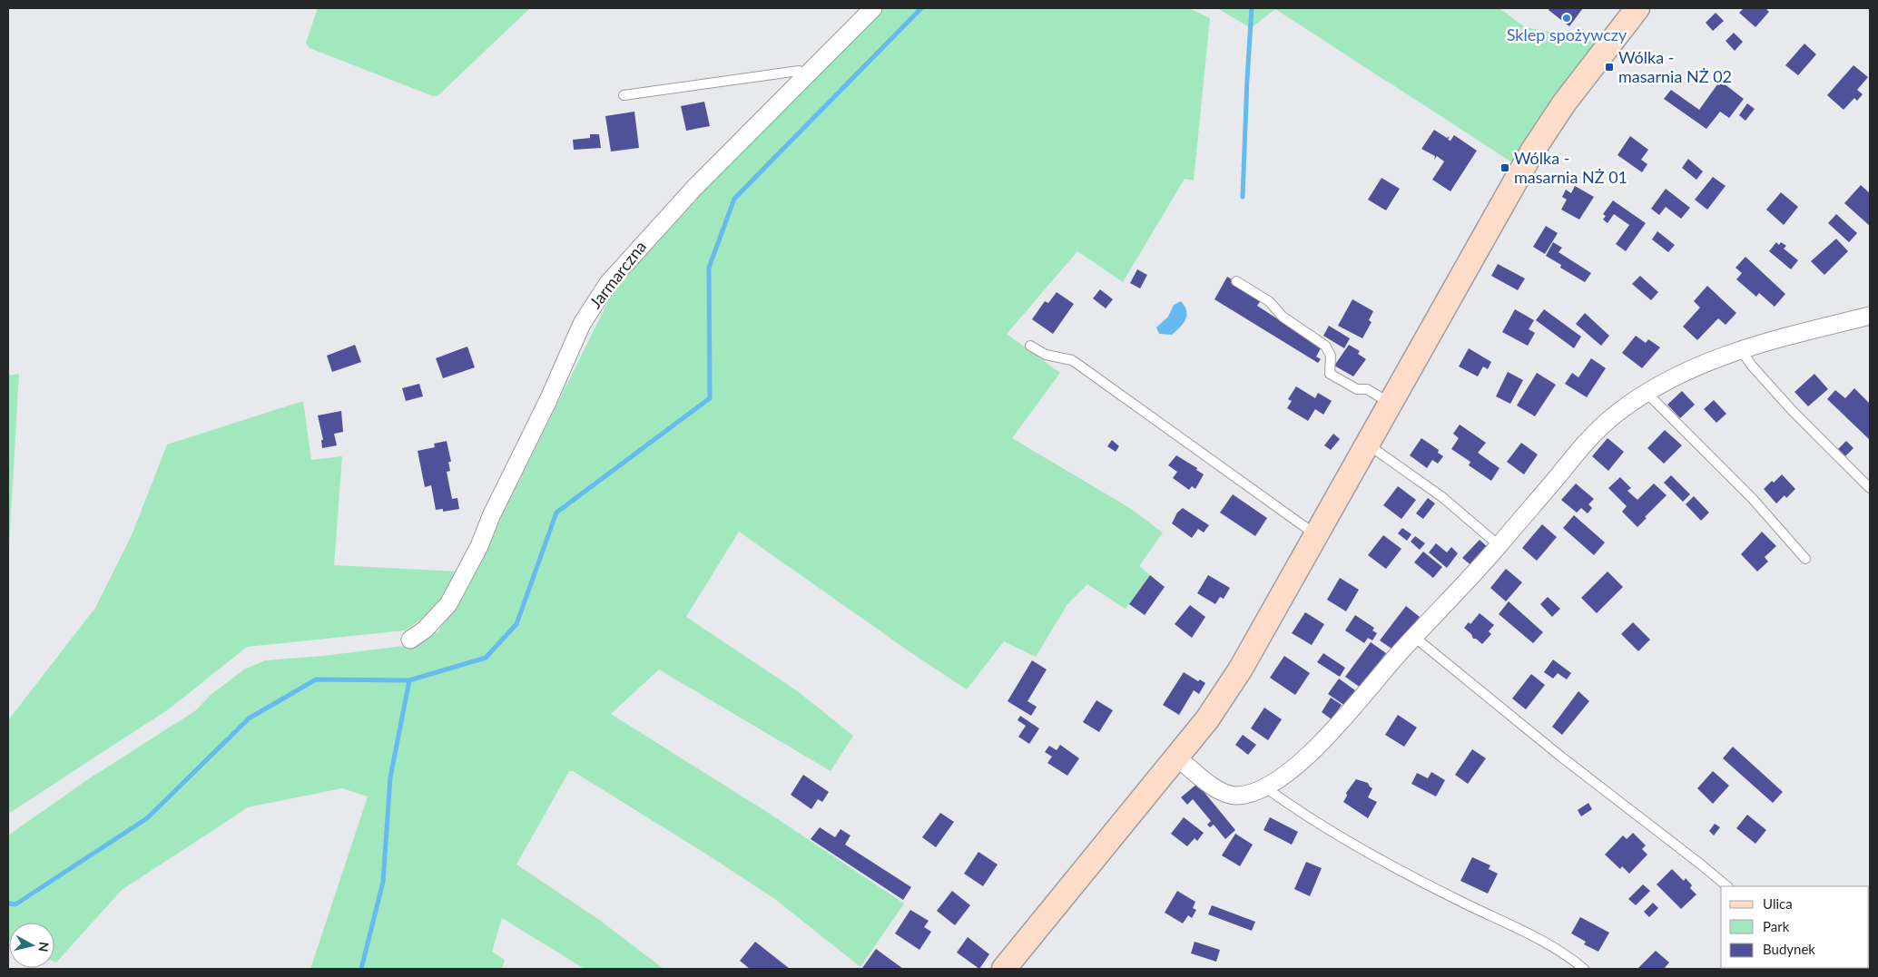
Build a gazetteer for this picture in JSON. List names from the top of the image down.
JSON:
{
  "streets": {
    "street": ["Jarmarczna"]
  },
  "places": {
    "other": ["Sklep spożywczy"],
    "transit": ["Wólka - masarnia NŻ 02", "Wólka - masarnia NŻ 01"]
  },
  "legend": ["Ulica", "Park", "Budynek"],
  "north": "right"
}
